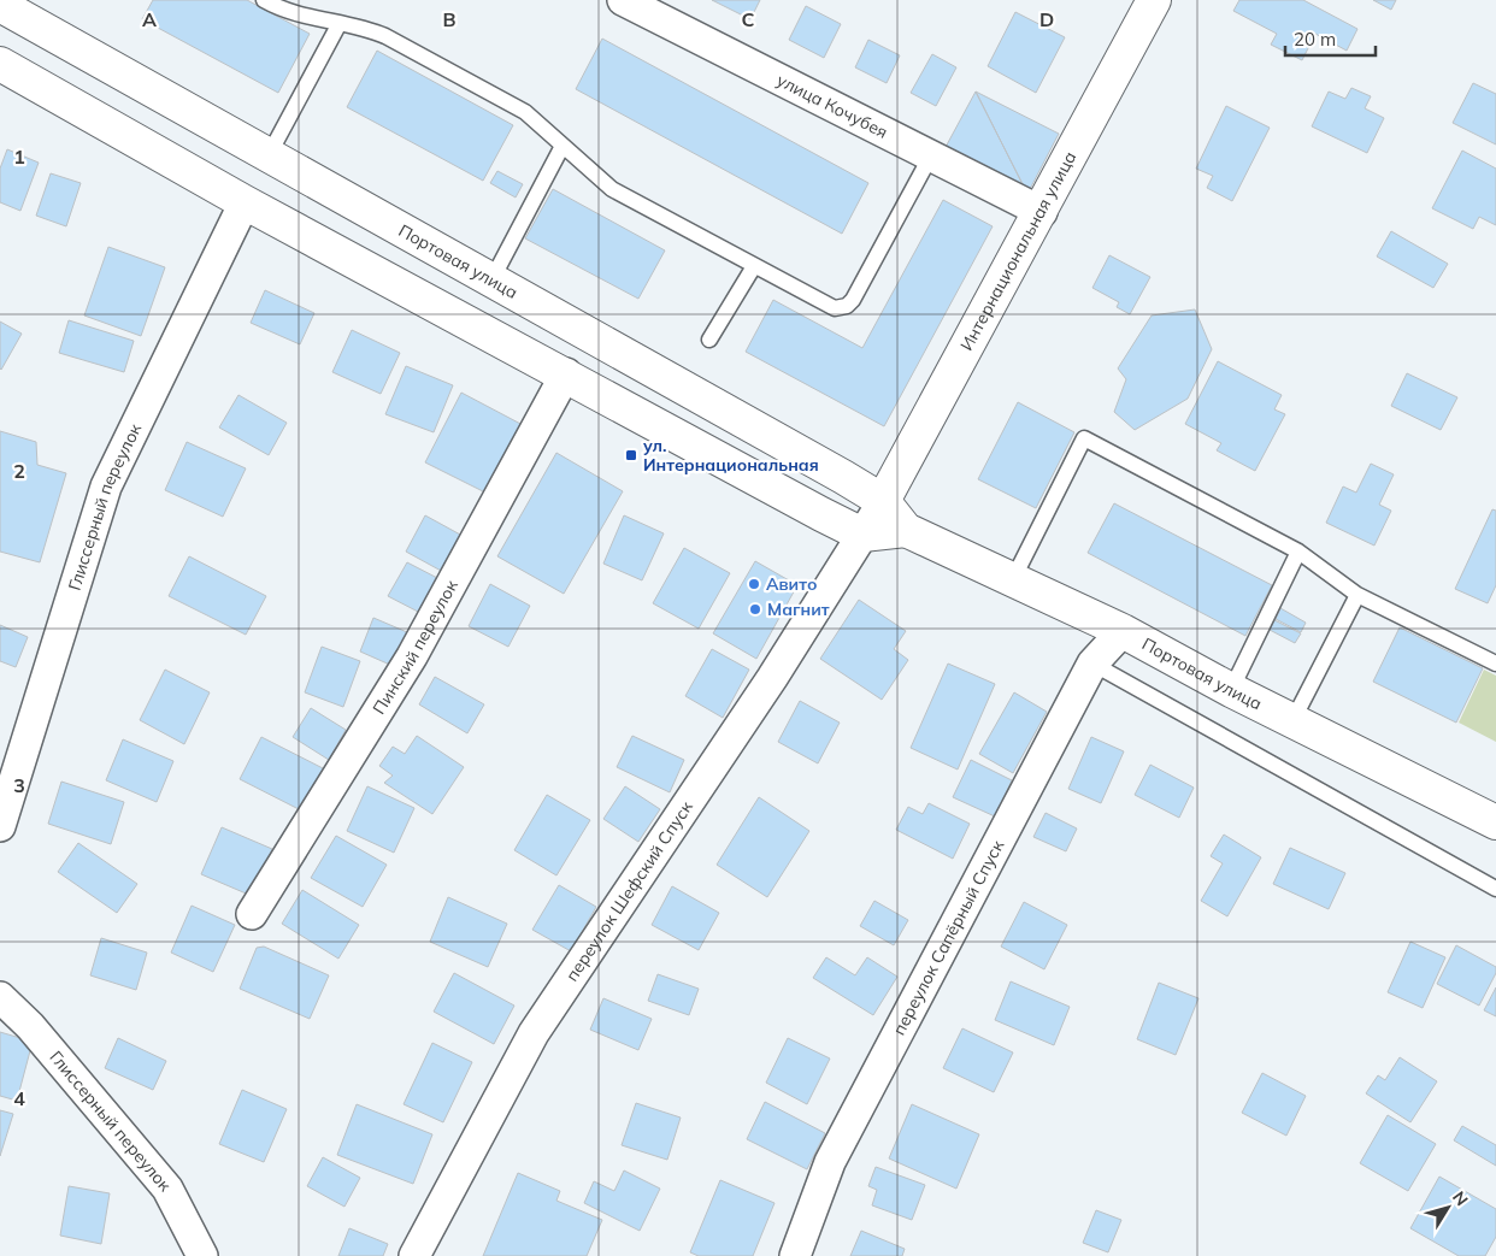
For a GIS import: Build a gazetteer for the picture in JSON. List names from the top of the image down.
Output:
{
  "streets": {
    "main road": ["Интернациональная улица", "Портовая улица"],
    "street": [
      "улица Кочубея",
      "Глиссерный переулок",
      "Пинский переулок",
      "переулок Шефский Спуск",
      "переулок Сапёрный Спуск"
    ]
  },
  "crossings": [
    ["улица Кочубея", "Интернациональная улица"],
    ["Интернациональная улица", "Портовая улица"],
    ["Интернациональная улица", "переулок Шефский Спуск"],
    ["Портовая улица", "переулок Шефский Спуск"],
    ["Портовая улица", "переулок Сапёрный Спуск"]
  ],
  "places": {
    "transit": ["ул. Интернациональная"],
    "other": ["Авито", "Магнит"]
  },
  "scale_bar": "20 m",
  "north": "top right",
  "grid": {
    "columns": [
      "A",
      "B",
      "C",
      "D"
    ],
    "rows": [
      "1",
      "2",
      "3",
      "4"
    ]
  }
}
